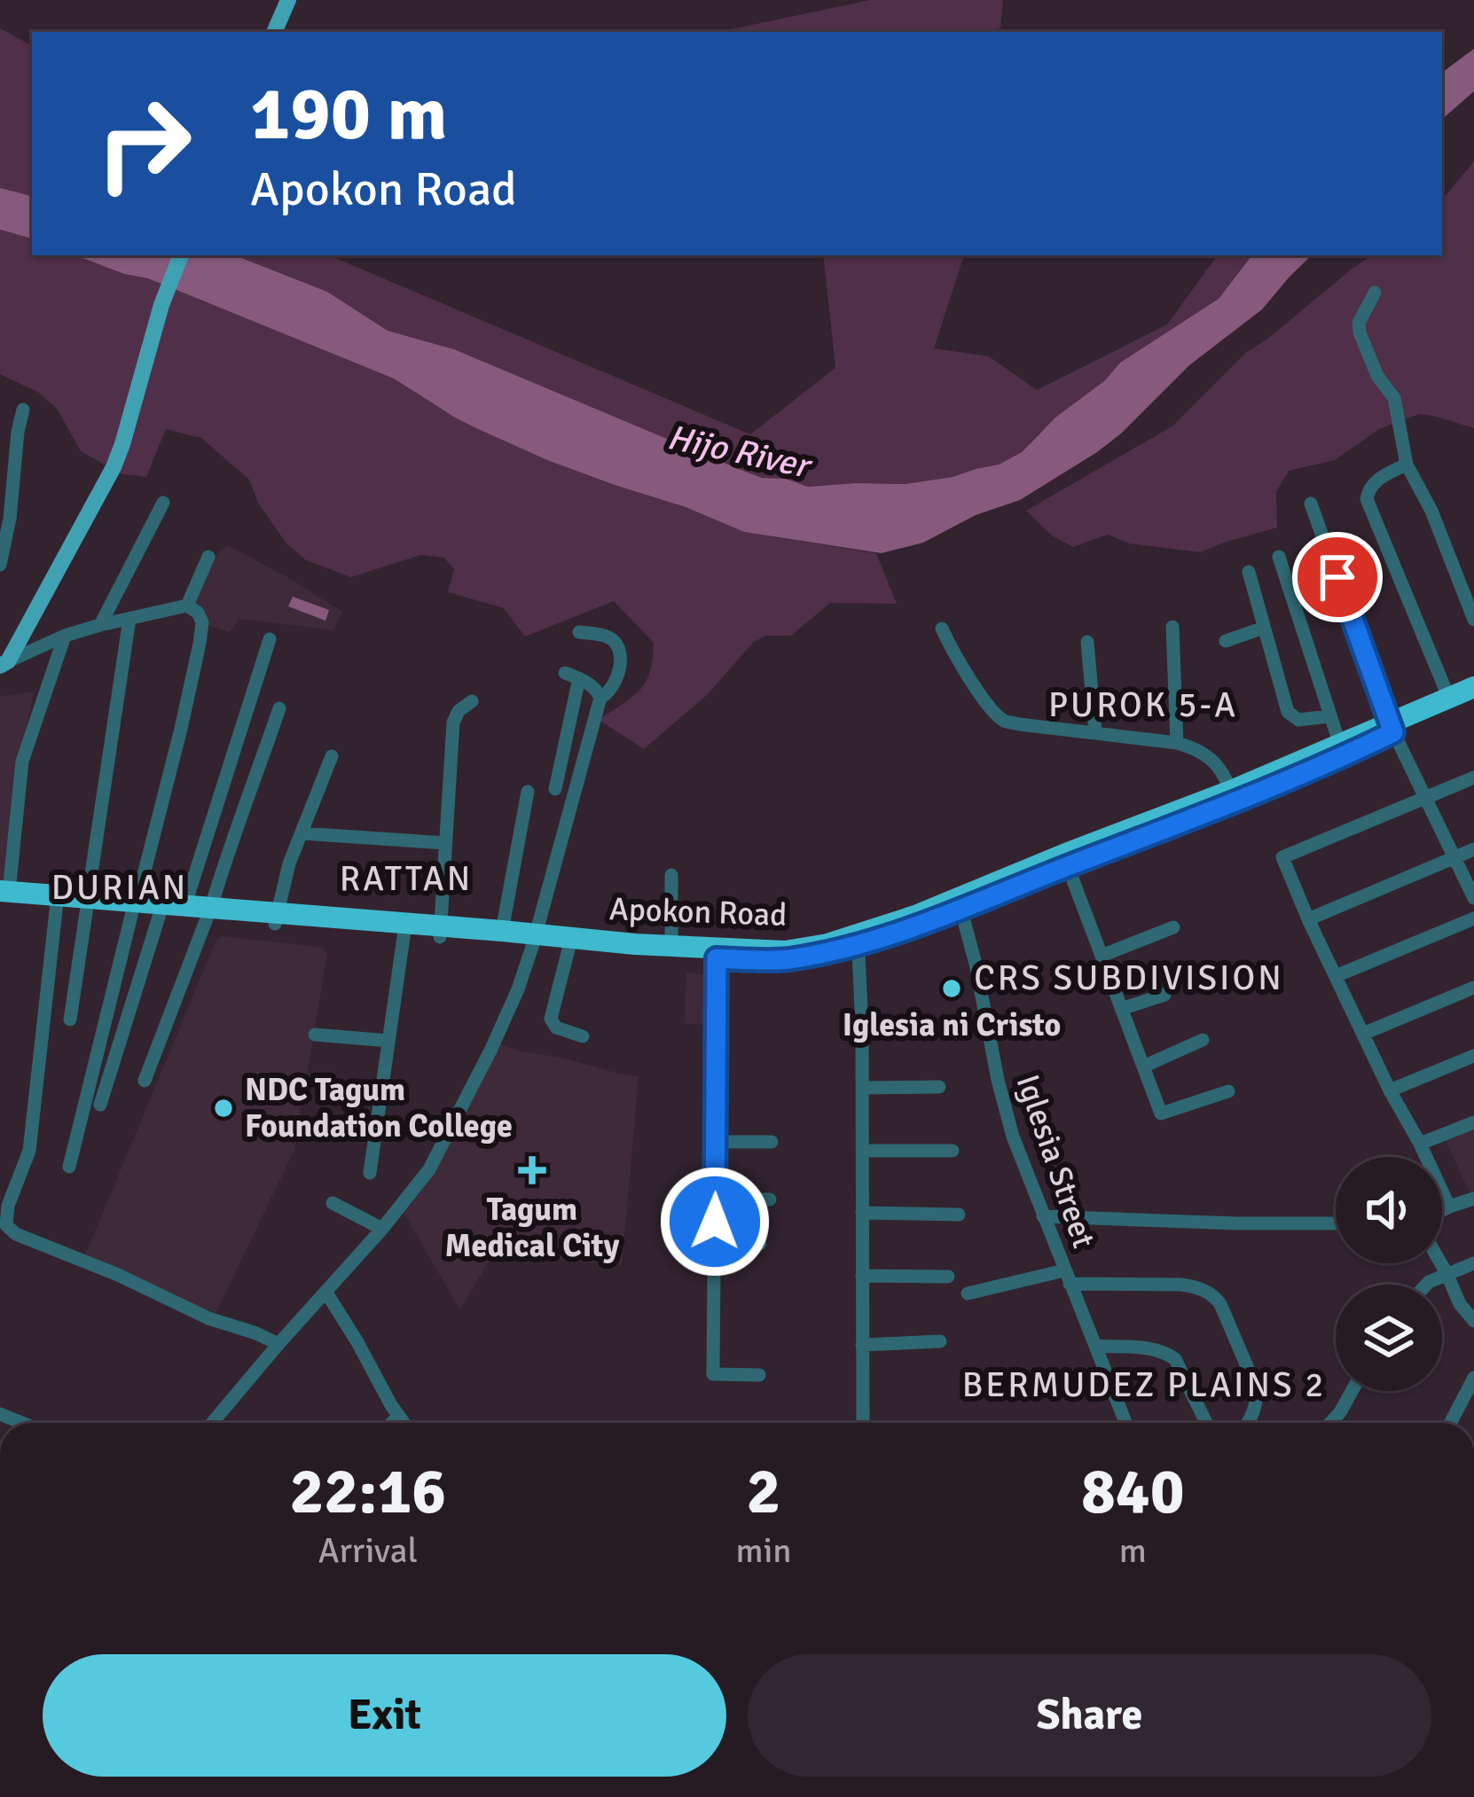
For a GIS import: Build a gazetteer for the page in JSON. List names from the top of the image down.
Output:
{
  "streets": {
    "highway": ["Apokon Road"],
    "street": ["Iglesia Street"]
  },
  "crossings": [
    ["Apokon Road", "Iglesia Street"]
  ],
  "districts": [
    "PUROK 5-A",
    "RATTAN",
    "DURIAN",
    "CRS SUBDIVISION",
    "BERMUDEZ PLAINS 2"
  ],
  "water": ["Hijo River"],
  "places": {
    "other": ["Iglesia ni Cristo", "NDC Tagum Foundation College"],
    "health": ["Tagum Medical City"]
  },
  "page": {
    "turn": ["190 m", "Apokon Road"],
    "eta": [
      "22:16",
      "Arrival",
      "2",
      "min",
      "840",
      "m"
    ],
    "buttons": ["Exit", "Share"]
  }
}
